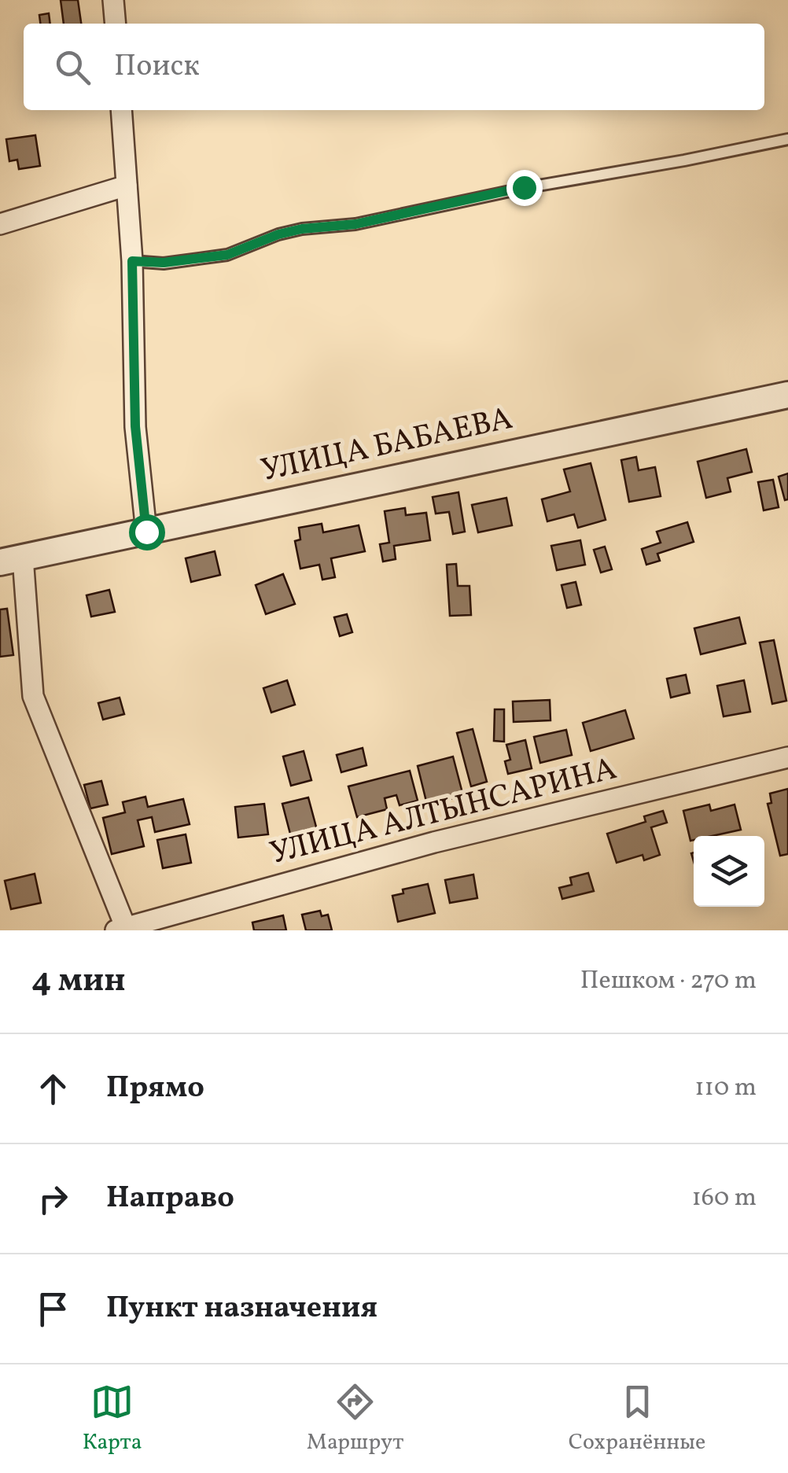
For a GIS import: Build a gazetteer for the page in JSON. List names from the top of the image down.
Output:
{
  "streets": {
    "street": ["УЛИЦА БАБАЕВА", "УЛИЦА АЛТЫНСАРИНА"]
  },
  "page": {
    "search": "Поиск",
    "heading": ["4 мин", "Пешком · 270 m"],
    "list": [
      ["Прямо", "110 m"],
      ["Направо", "160 m"],
      "Пункт назначения"
    ],
    "nav": ["Карта", "Маршрут", "Сохранённые"]
  }
}
